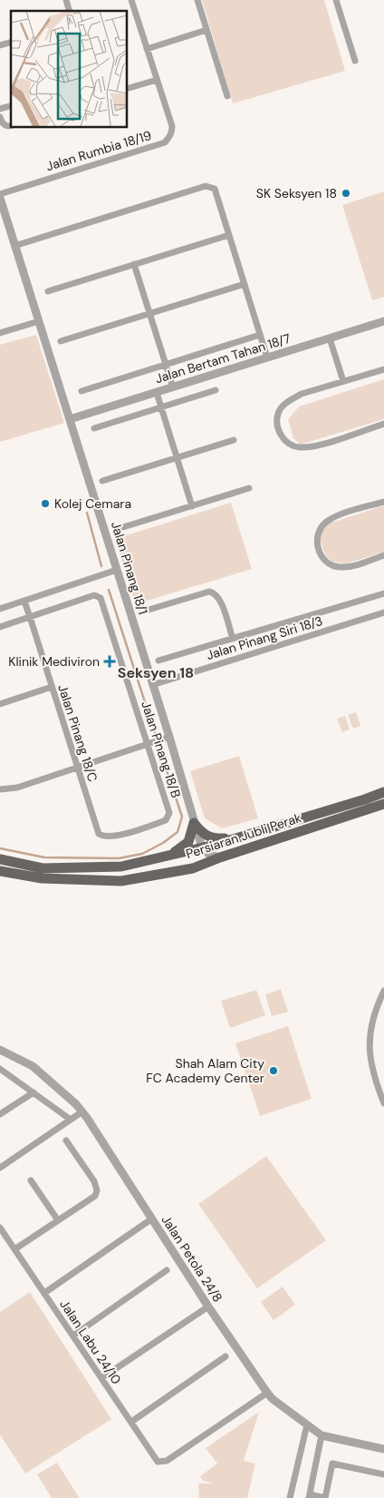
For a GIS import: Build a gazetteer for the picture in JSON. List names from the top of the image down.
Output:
{
  "streets": {
    "main road": ["Persiaran Jubli Perak"],
    "street": [
      "Jalan Rumbia 18/19",
      "Jalan Bertam Tahan 18/7",
      "Jalan Pinang 18/1",
      "Jalan Pinang Siri 18/3",
      "Jalan Pinang 18/C",
      "Jalan Pinang 18/B",
      "Jalan Petola 24/8",
      "Jalan Labu 24/10"
    ]
  },
  "crossings": [
    ["Jalan Bertam Tahan 18/7", "Jalan Pinang 18/1"],
    ["Jalan Pinang 18/1", "Jalan Pinang Siri 18/3"],
    ["Jalan Pinang 18/1", "Persiaran Jubli Perak"],
    ["Jalan Pinang 18/C", "Jalan Pinang 18/B"],
    ["Jalan Petola 24/8", "Jalan Labu 24/10"]
  ],
  "districts": ["Seksyen 18"],
  "places": {
    "other": ["SK Seksyen 18", "Kolej Cemara", "Shah Alam City FC Academy Center"],
    "health": ["Klinik Mediviron"]
  }
}
